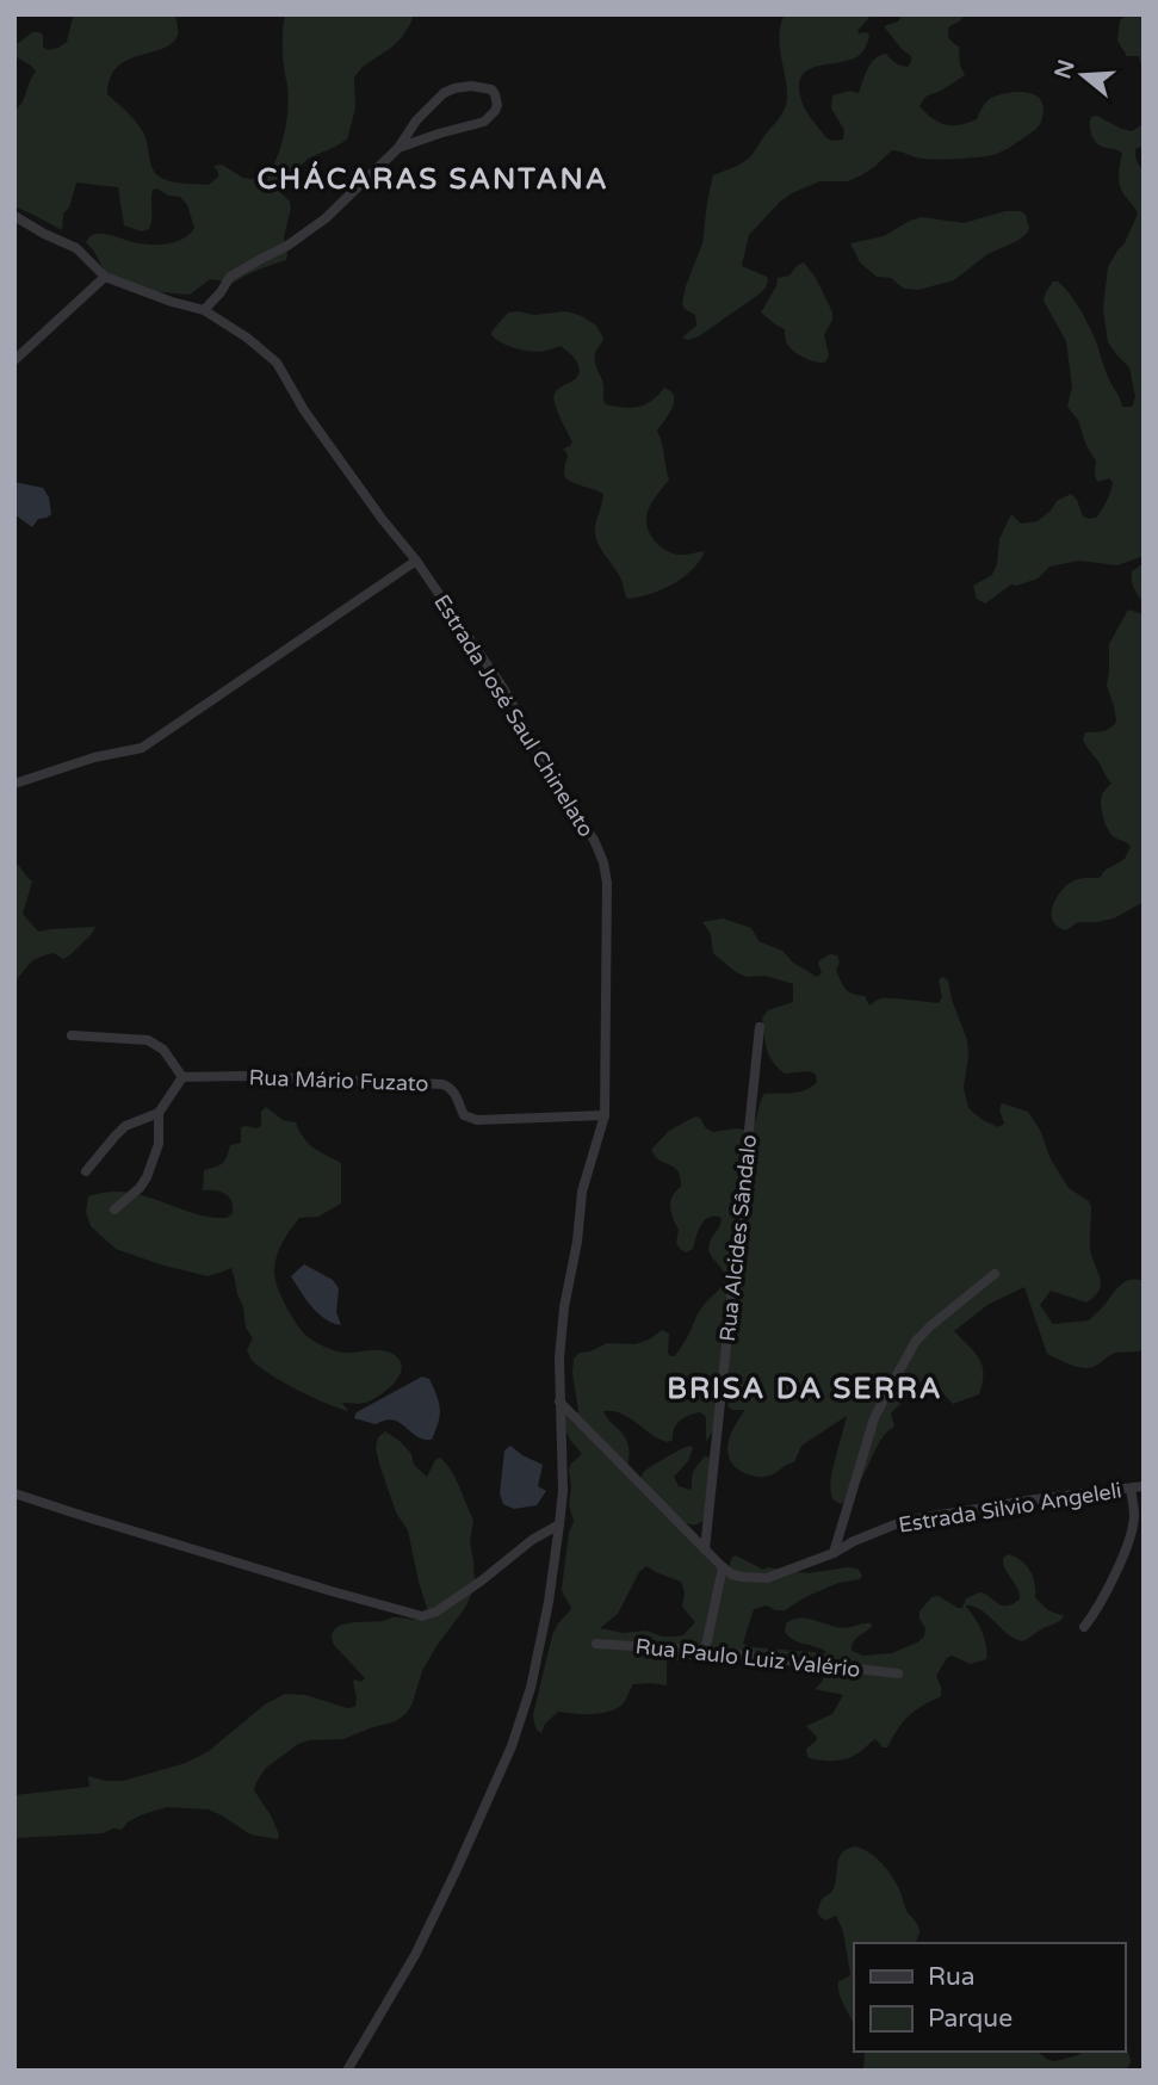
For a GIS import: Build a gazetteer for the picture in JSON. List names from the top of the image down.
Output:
{
  "streets": {
    "street": [
      "Estrada José Saul Chinelato",
      "Rua Mário Fuzato",
      "Rua Alcides Sândalo",
      "Estrada Silvio Angeleli",
      "Rua Paulo Luiz Valério"
    ]
  },
  "crossings": [
    ["Estrada José Saul Chinelato", "Rua Mário Fuzato"],
    ["Estrada José Saul Chinelato", "Estrada Silvio Angeleli"],
    ["Rua Alcides Sândalo", "Estrada Silvio Angeleli"]
  ],
  "districts": ["CHÁCARAS SANTANA", "BRISA DA SERRA"],
  "legend": ["Rua", "Parque"],
  "north": "left"
}
